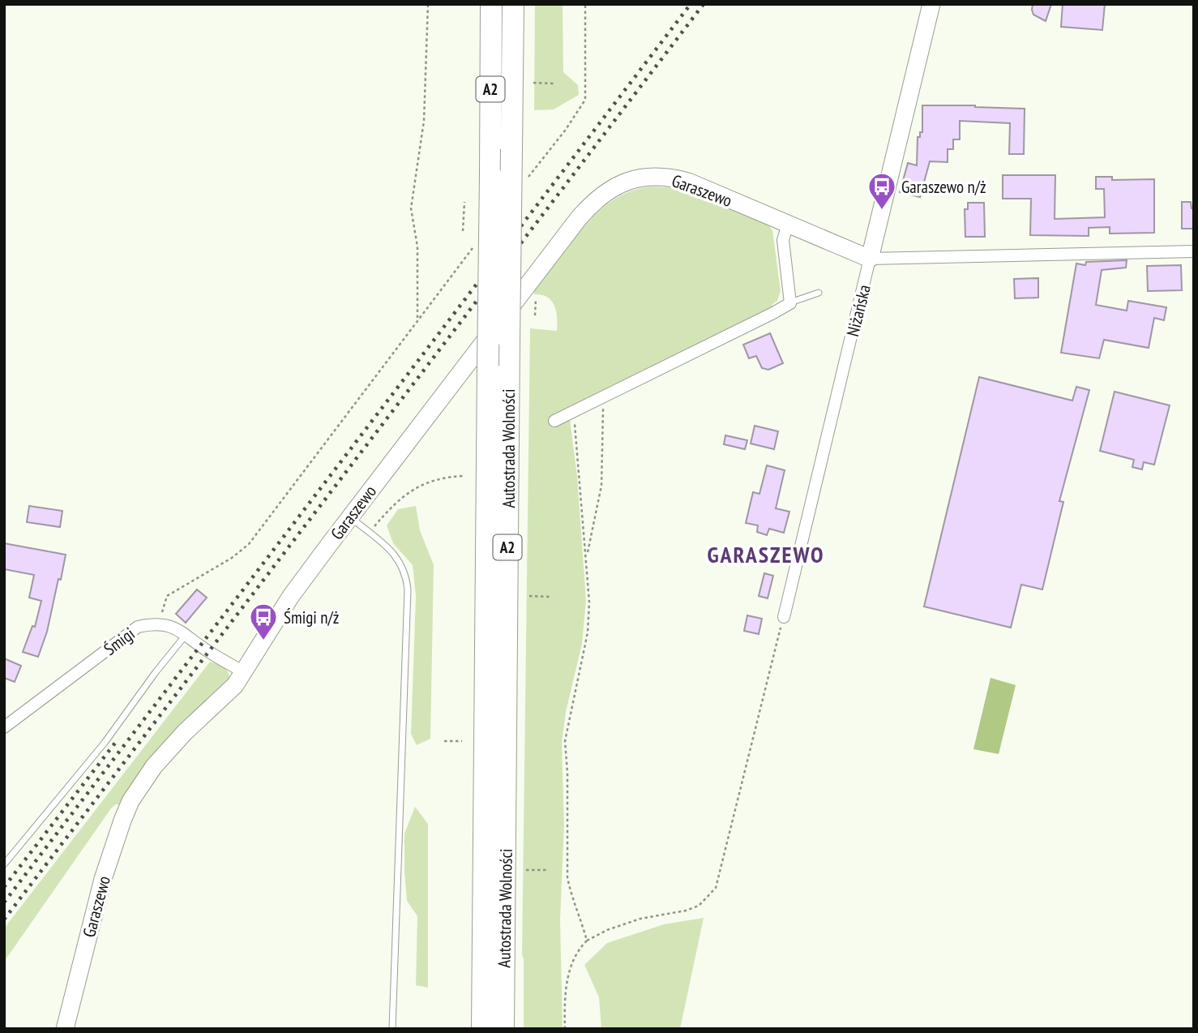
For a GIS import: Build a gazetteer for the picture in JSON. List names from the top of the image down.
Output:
{
  "streets": {
    "highway": ["A2", "Autostrada Wolności"],
    "street": ["Garaszewo", "Niżańska", "Śmigi"]
  },
  "crossings": [
    ["Garaszewo", "Niżańska"]
  ],
  "districts": ["GARASZEWO"],
  "places": {
    "bus stop": ["Garaszewo n/ż", "Śmigi n/ż"]
  }
}
